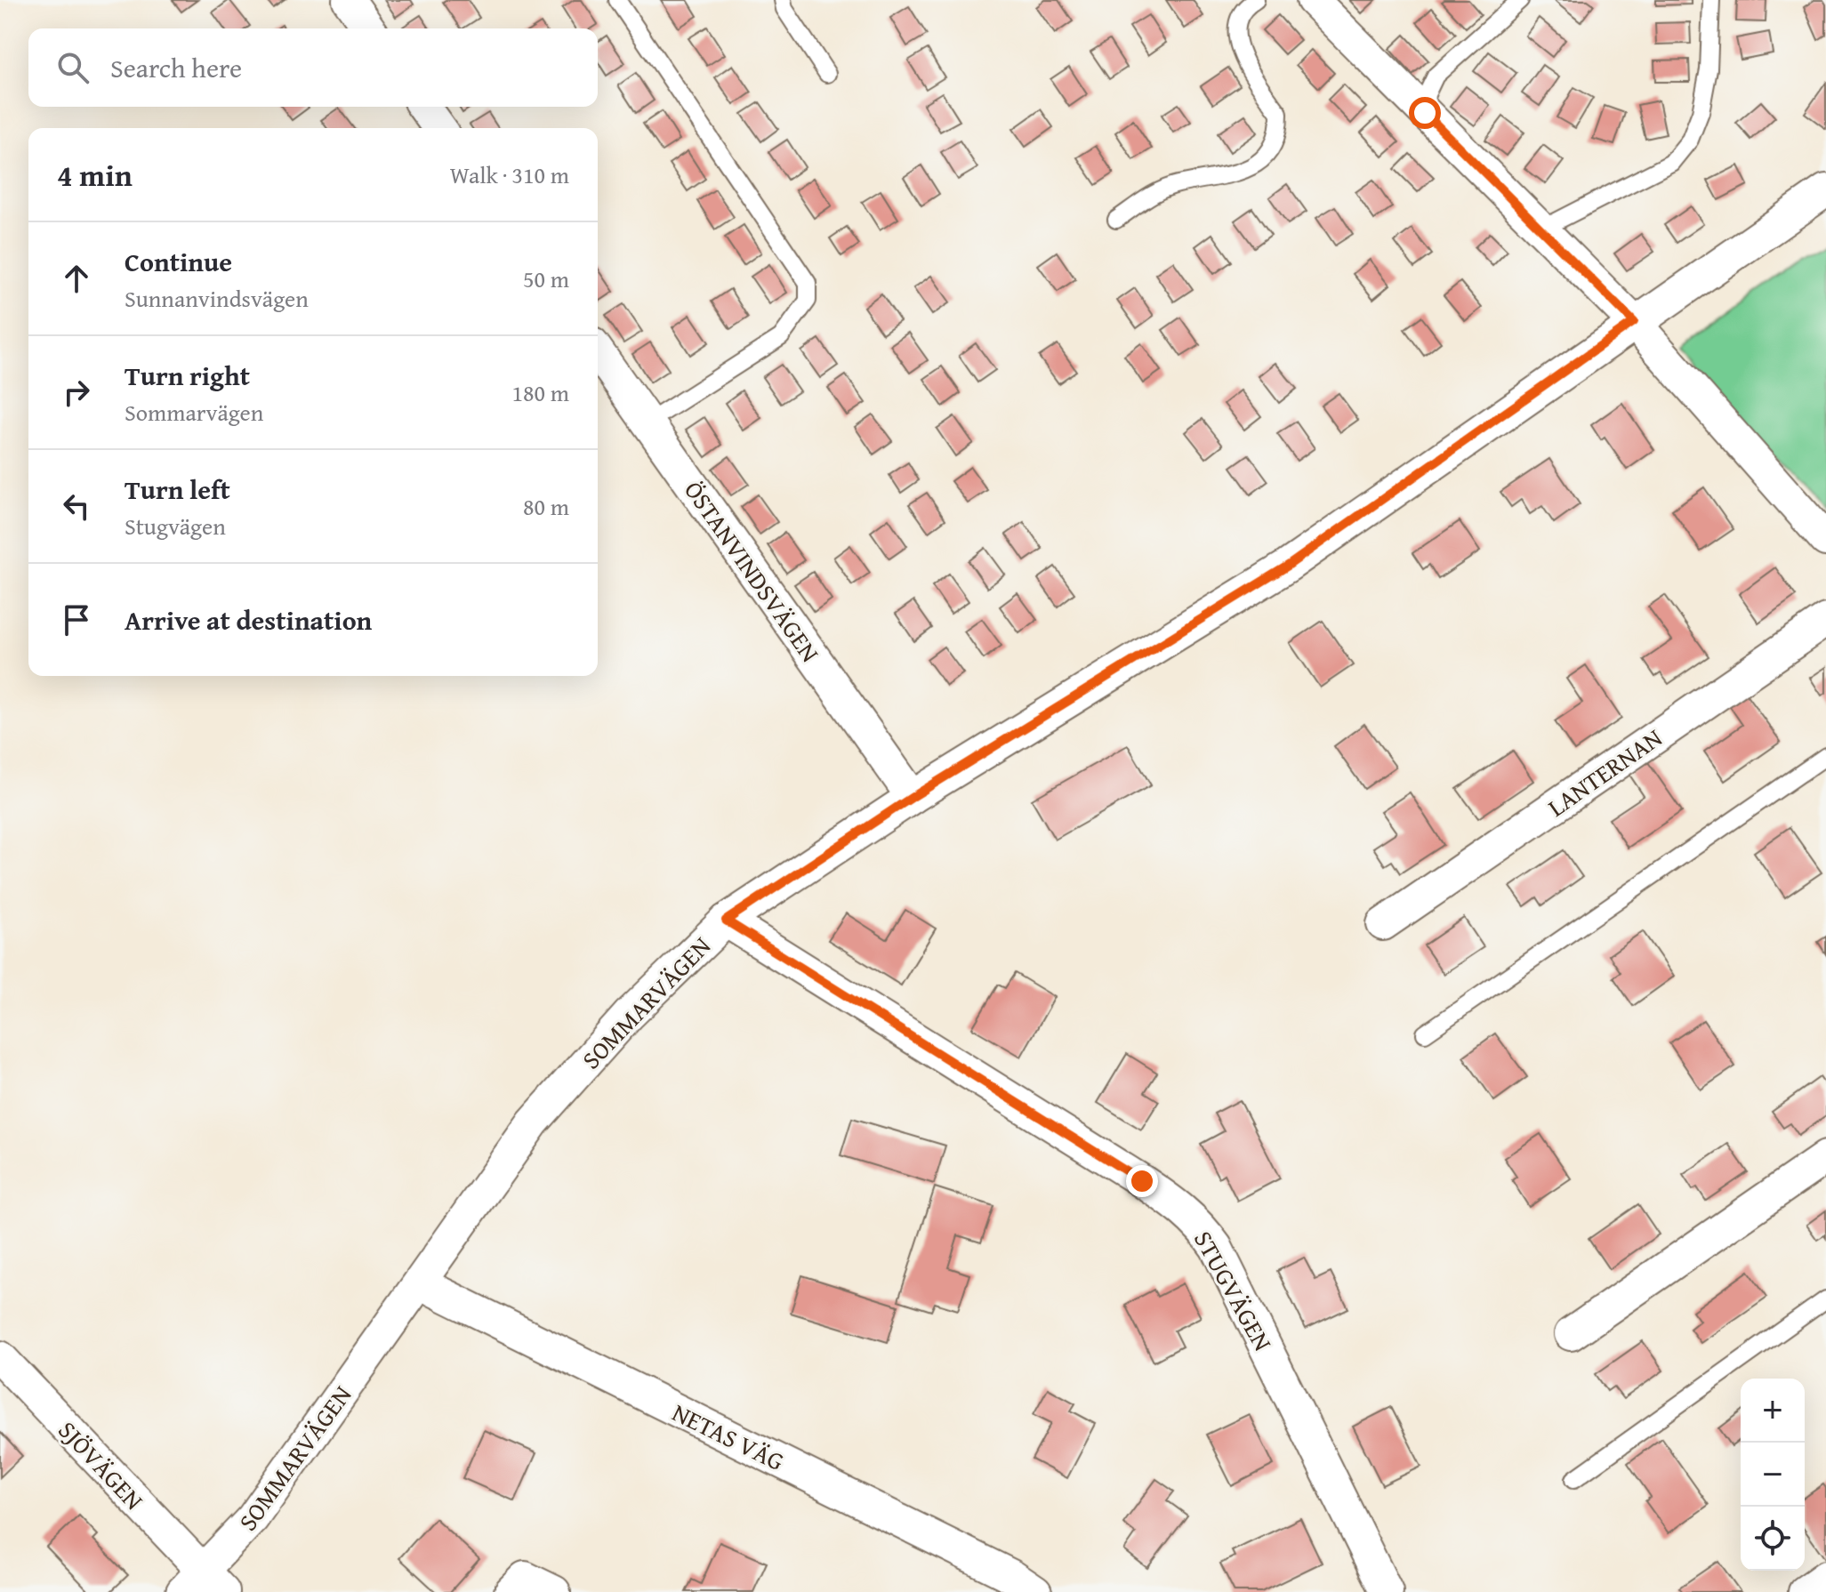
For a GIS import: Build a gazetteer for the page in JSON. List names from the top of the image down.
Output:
{
  "streets": {
    "street": [
      "ÖSTANVINDSVÄGEN",
      "LANTERNAN",
      "SOMMARVÄGEN",
      "STUGVÄGEN",
      "NETAS VÄG",
      "SJÖVÄGEN"
    ]
  },
  "crossings": [
    ["ÖSTANVINDSVÄGEN", "SOMMARVÄGEN"],
    ["SOMMARVÄGEN", "STUGVÄGEN"],
    ["SOMMARVÄGEN", "NETAS VÄG"],
    ["SOMMARVÄGEN", "SJÖVÄGEN"]
  ],
  "page": {
    "search": "Search here",
    "heading": ["4 min", "Walk · 310 m"],
    "list": [
      ["Continue", "Sunnanvindsvägen", "50 m"],
      ["Turn right", "Sommarvägen", "180 m"],
      ["Turn left", "Stugvägen", "80 m"],
      "Arrive at destination"
    ],
    "map_buttons": ["+", "−"]
  }
}
